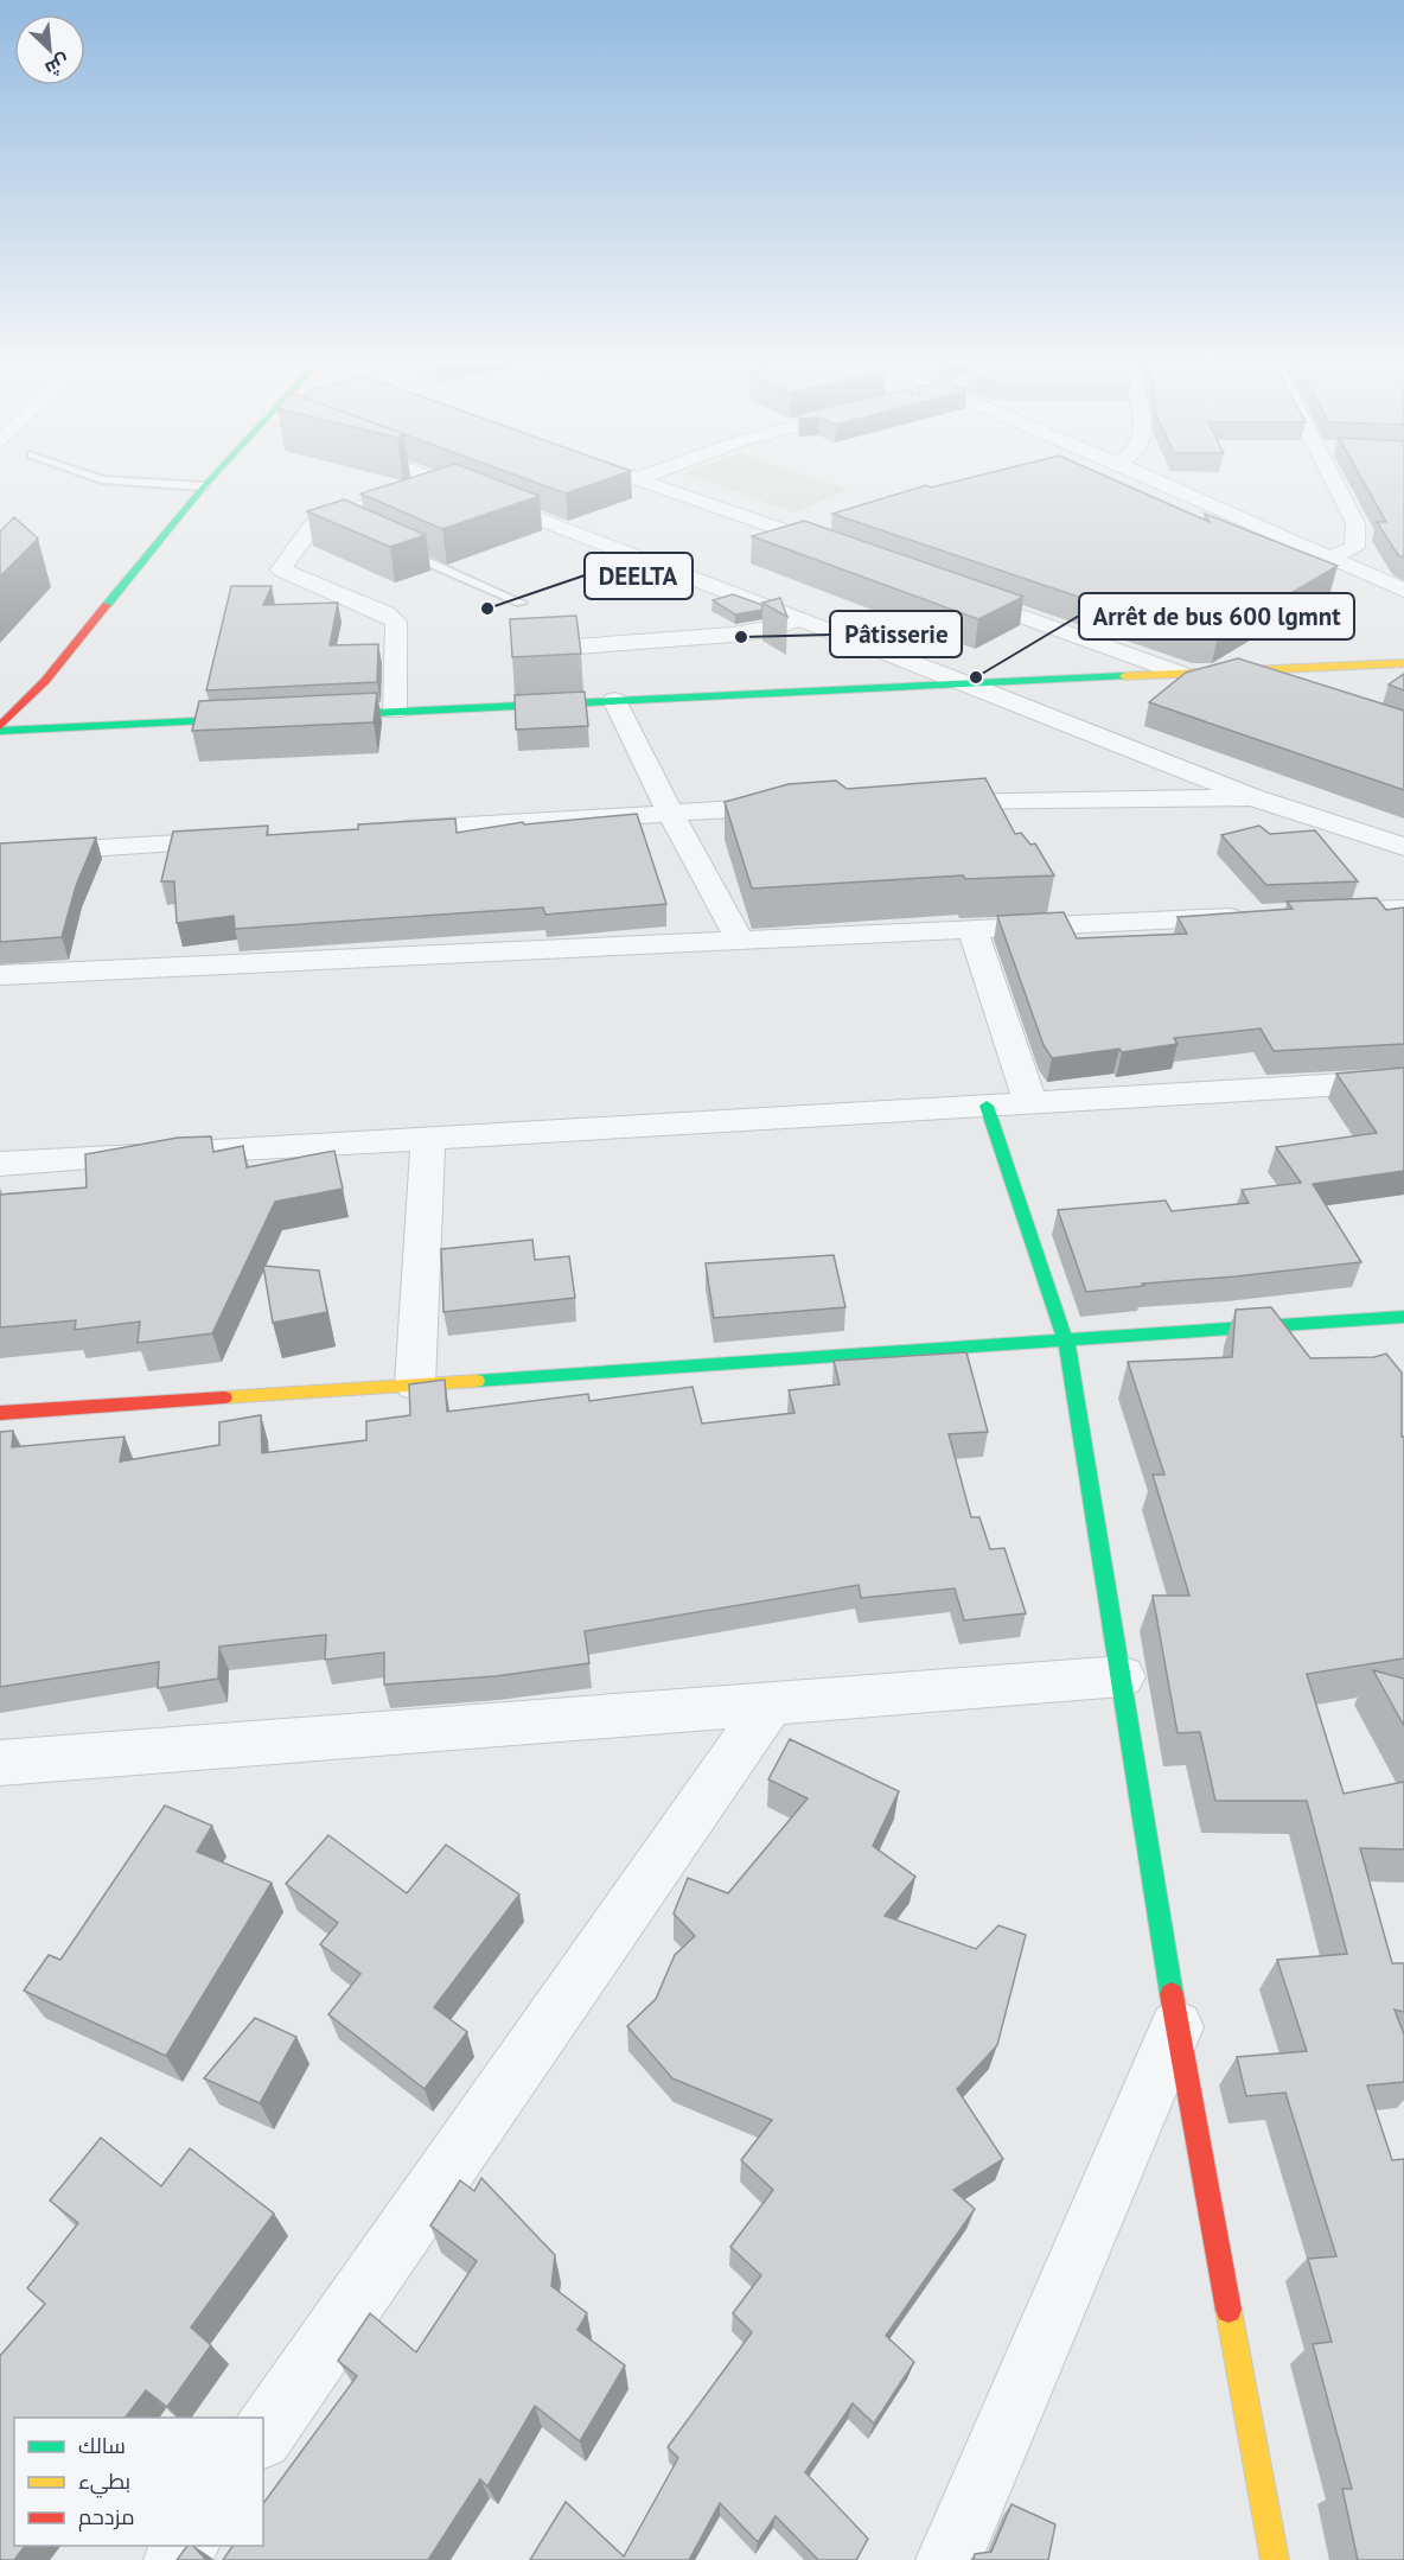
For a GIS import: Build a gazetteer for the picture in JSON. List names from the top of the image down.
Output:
{
  "places": ["DEELTA", "Pâtisserie", "Arrêt de bus 600 lgmnt"],
  "legend": ["سالك", "بطيء", "مزدحم"],
  "north": "bottom right"
}
